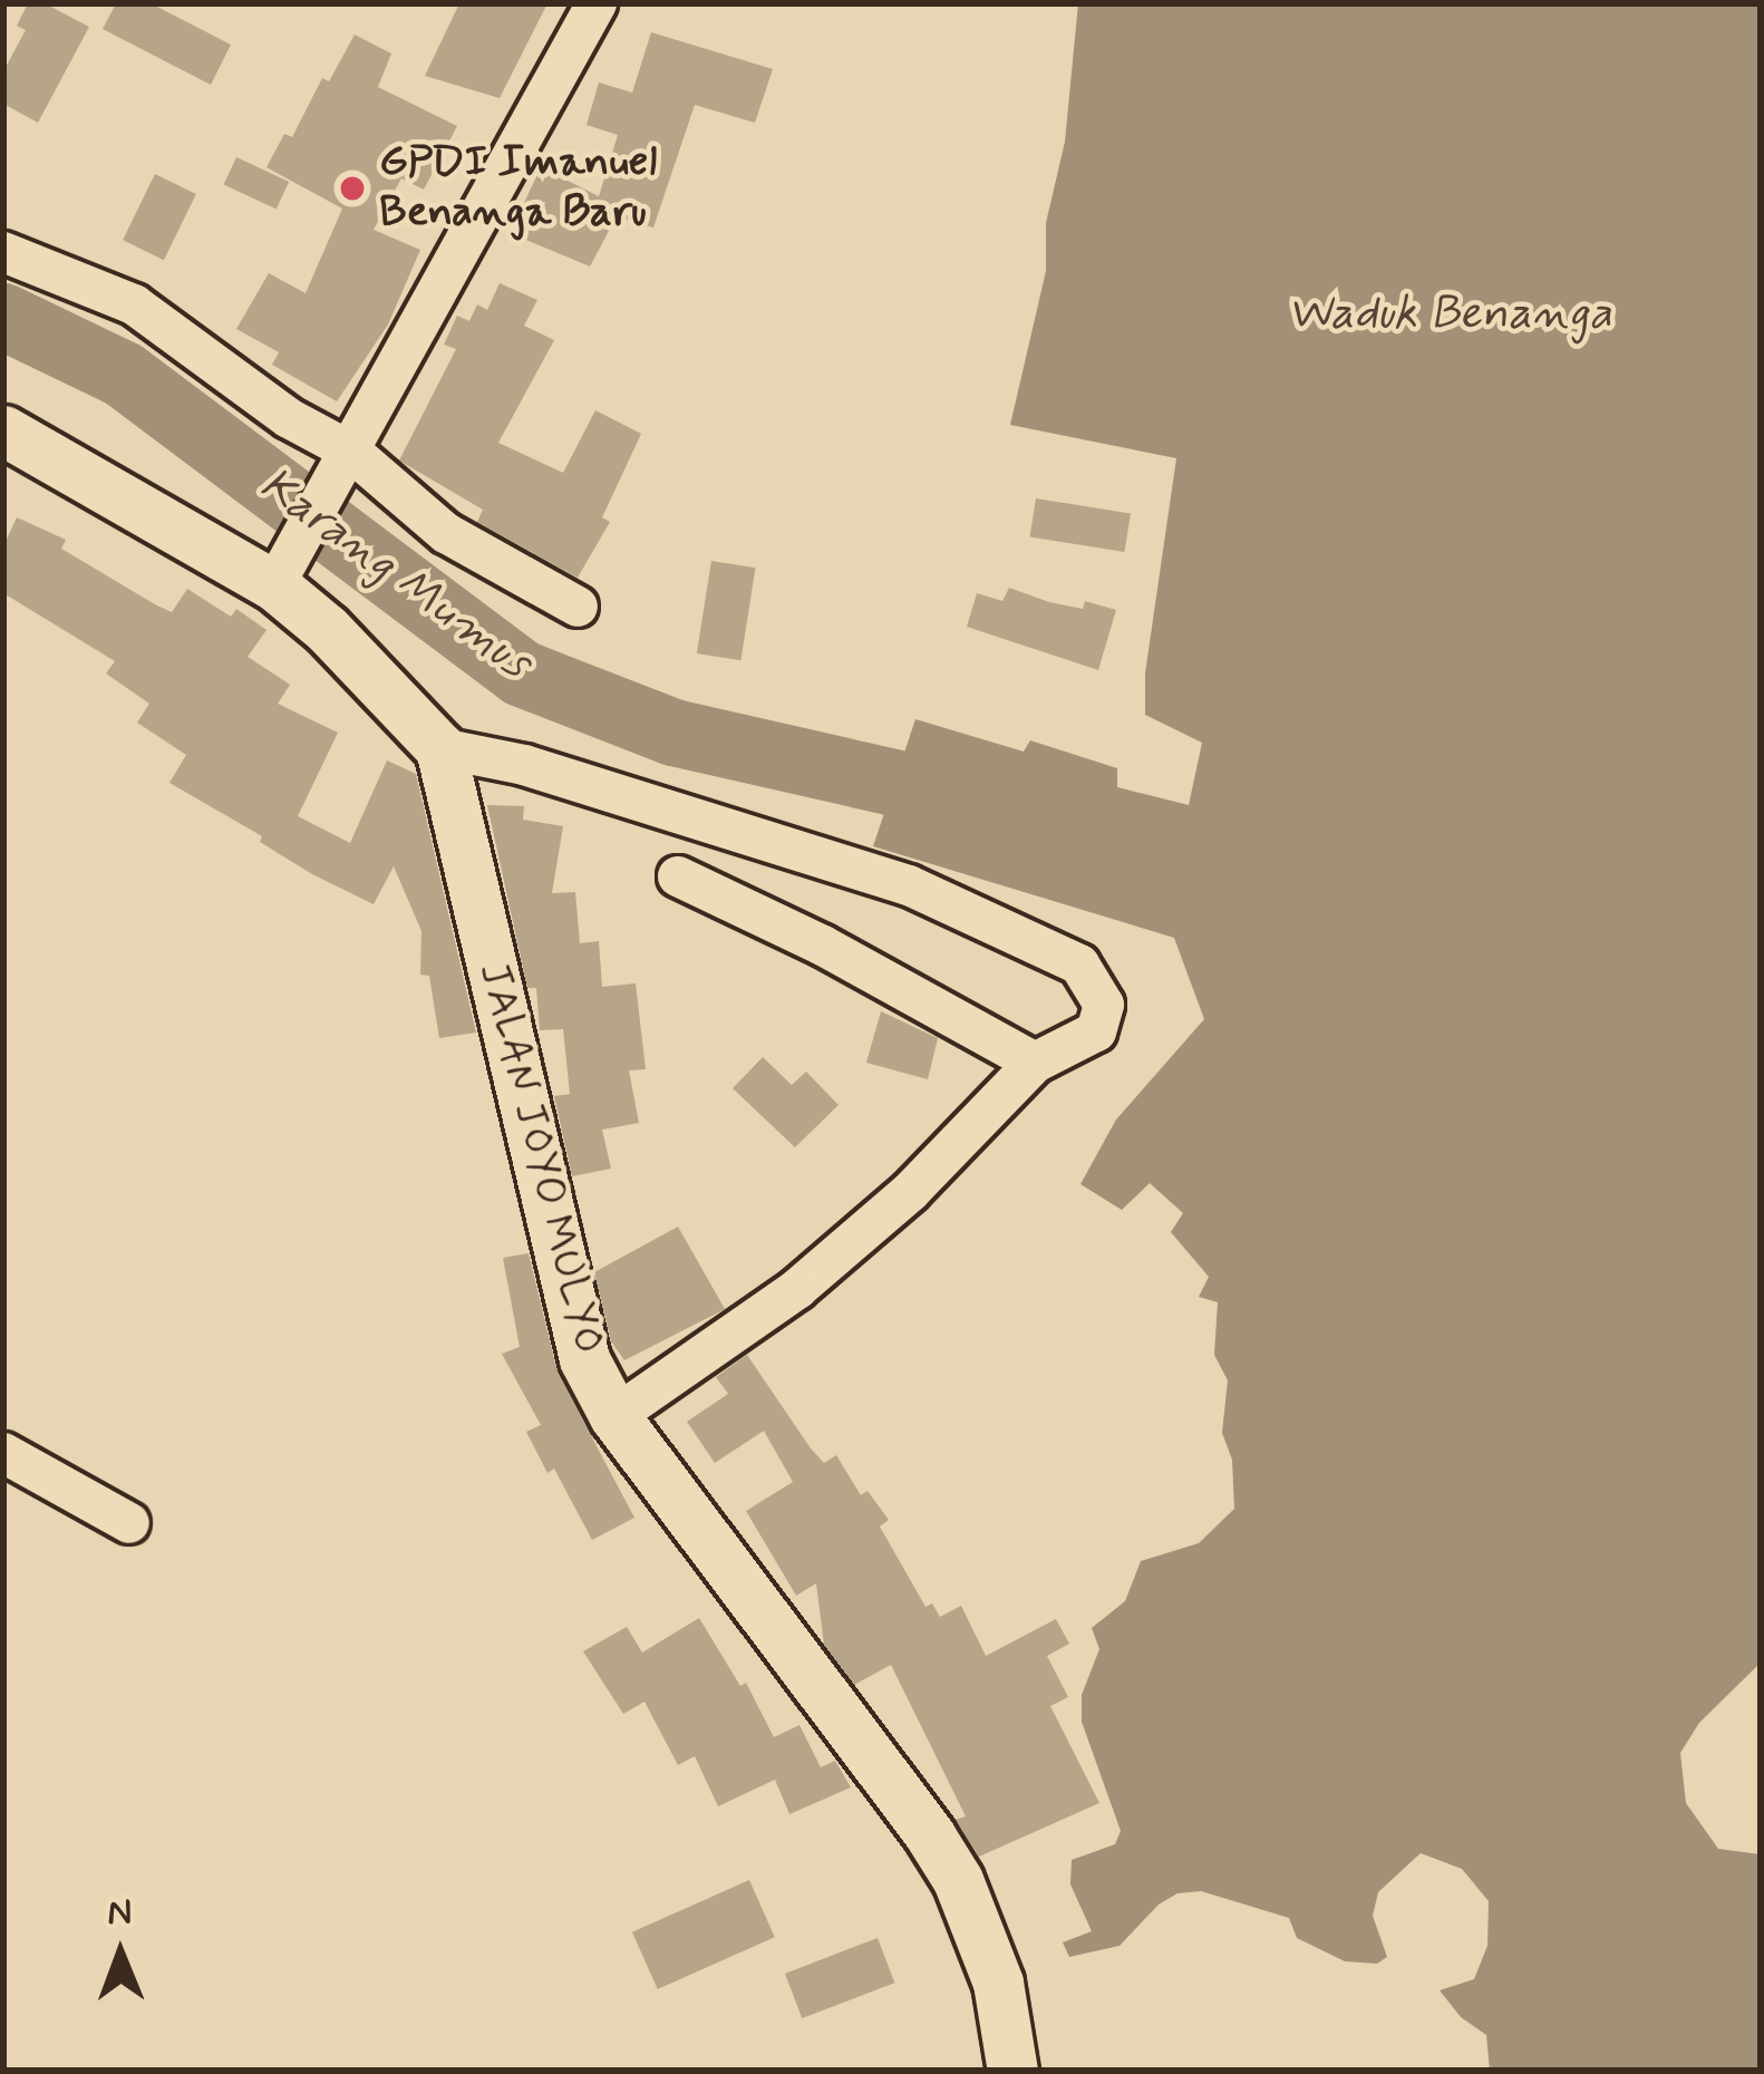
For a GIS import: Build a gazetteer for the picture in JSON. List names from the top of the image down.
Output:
{
  "streets": {
    "main road": ["JALAN JOYO MULYO"]
  },
  "water": ["Waduk Benanga", "Karang Mumus"],
  "places": ["GPDI Imanuel Benanga Baru"],
  "north": "top"
}
